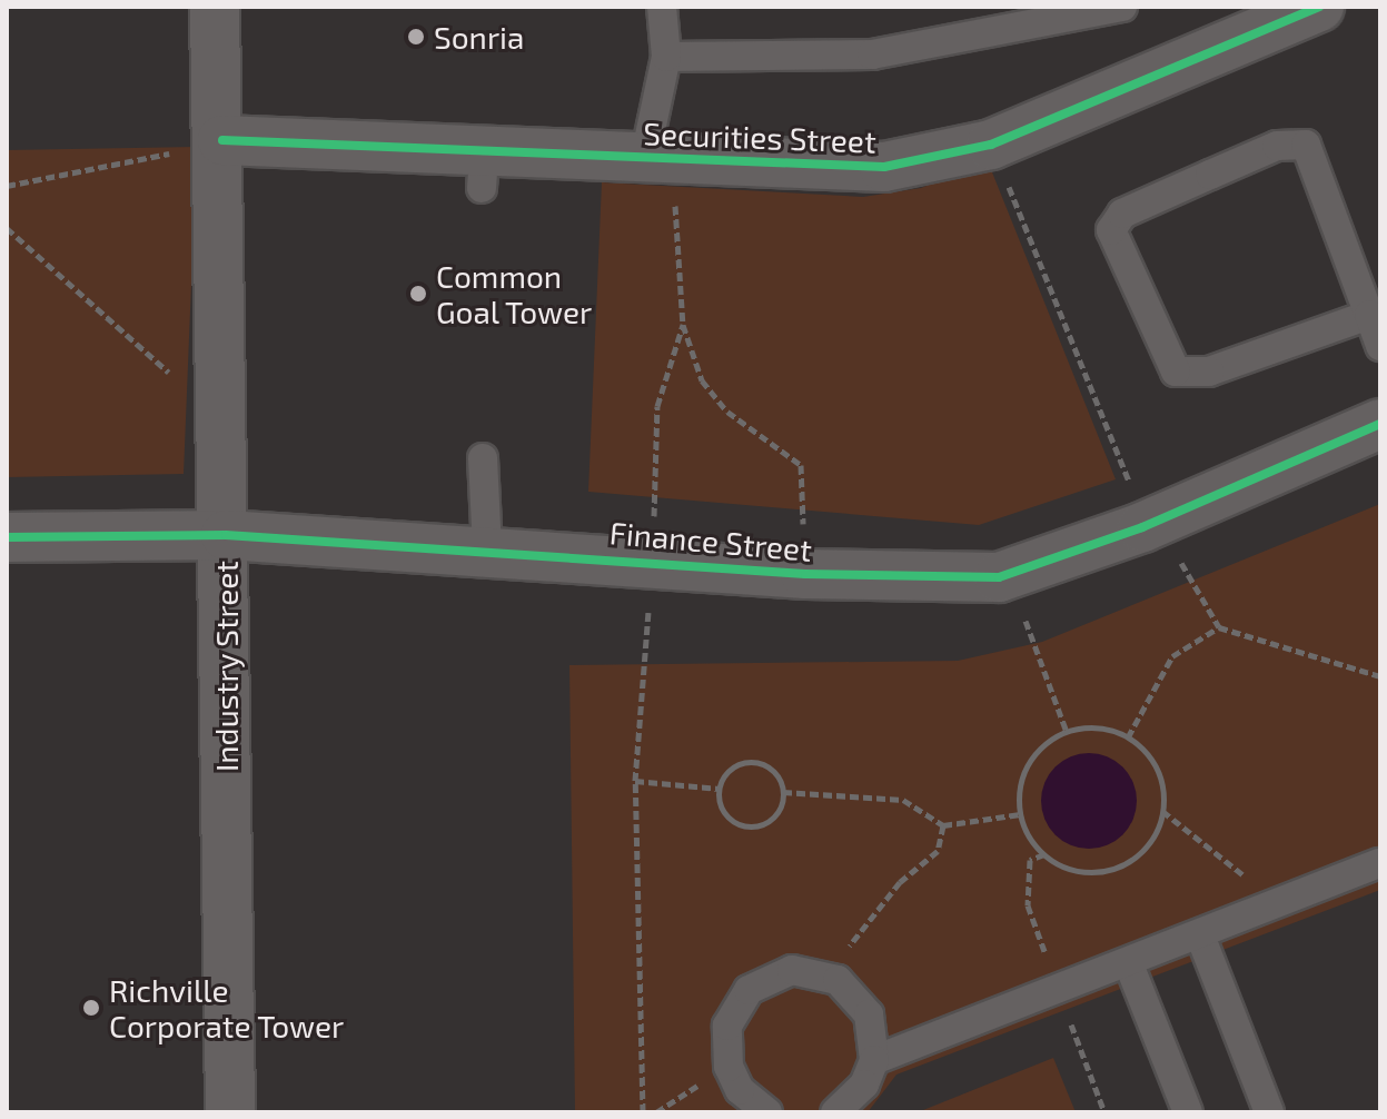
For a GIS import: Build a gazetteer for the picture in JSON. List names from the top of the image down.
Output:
{
  "streets": {
    "street": ["Securities Street", "Finance Street", "Industry Street"]
  },
  "crossings": [
    ["Securities Street", "Industry Street"],
    ["Finance Street", "Industry Street"]
  ],
  "places": ["Sonria", "Common Goal Tower", "Richville Corporate Tower"]
}
